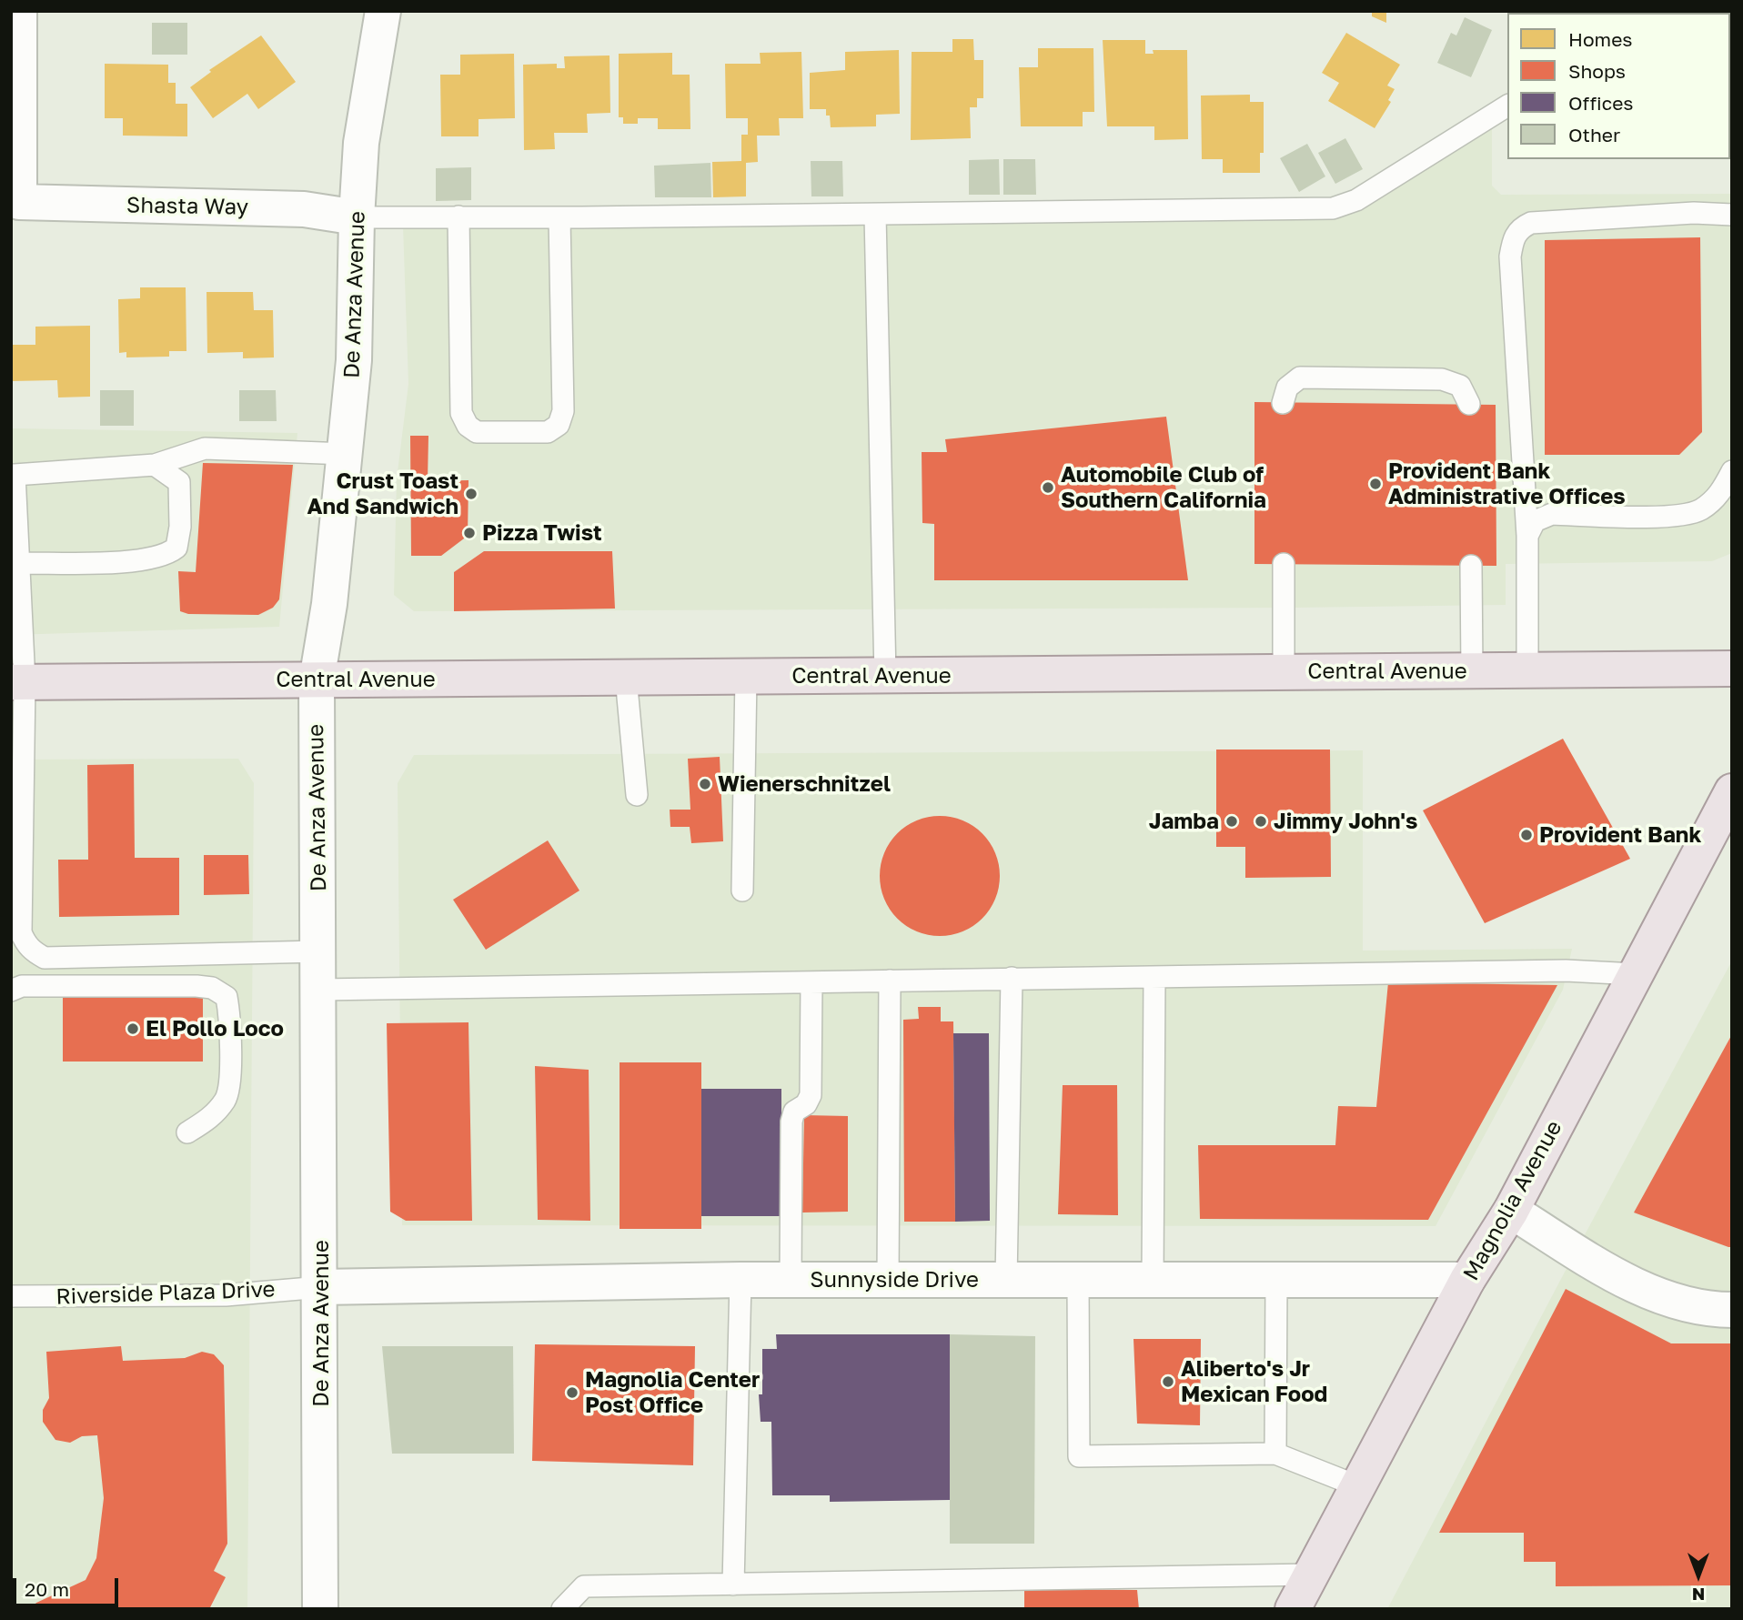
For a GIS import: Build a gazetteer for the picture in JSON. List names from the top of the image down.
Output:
{
  "streets": {
    "main road": ["Central Avenue", "Magnolia Avenue"],
    "street": ["Shasta Way", "De Anza Avenue", "Sunnyside Drive"],
    "lane": ["Riverside Plaza Drive"]
  },
  "crossings": [
    ["Shasta Way", "De Anza Avenue"],
    ["De Anza Avenue", "Central Avenue"],
    ["De Anza Avenue", "Sunnyside Drive"],
    ["De Anza Avenue", "Riverside Plaza Drive"],
    ["Magnolia Avenue", "Sunnyside Drive"],
    ["Sunnyside Drive", "Riverside Plaza Drive"]
  ],
  "places": [
    "Provident Bank Administrative Offices",
    "Automobile Club of Southern California",
    "Crust Toast And Sandwich",
    "Pizza Twist",
    "Wienerschnitzel",
    "Jamba",
    "Jimmy John's",
    "Provident Bank",
    "El Pollo Loco",
    "Aliberto's Jr Mexican Food",
    "Magnolia Center Post Office"
  ],
  "legend": [
    "Homes",
    "Shops",
    "Offices",
    "Other"
  ],
  "scale_bar": "20 m",
  "north": "bottom"
}
